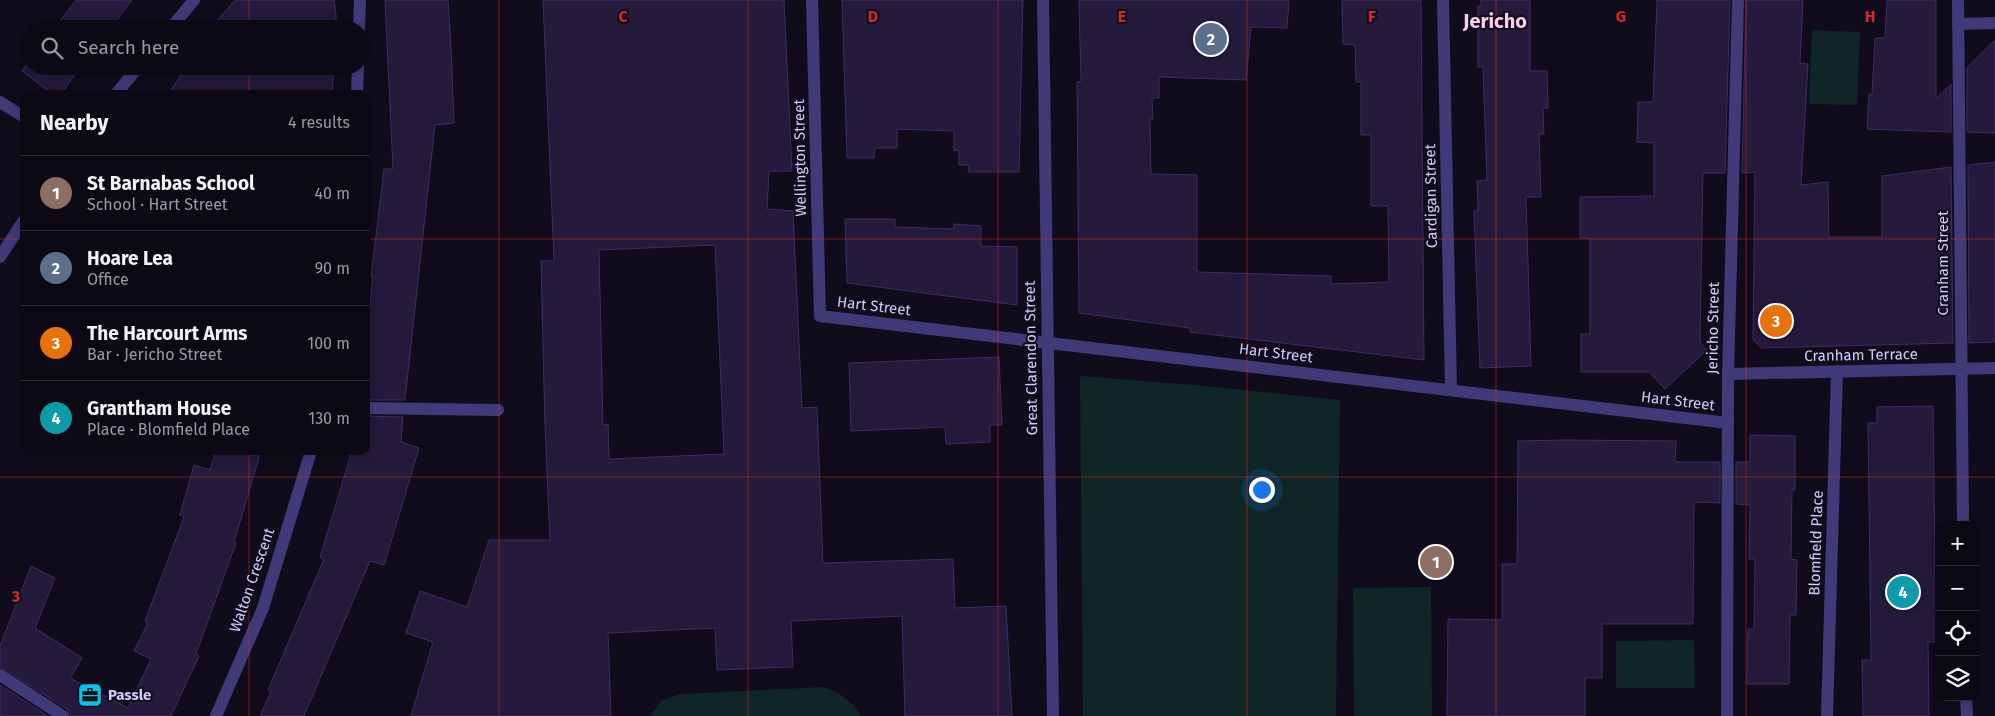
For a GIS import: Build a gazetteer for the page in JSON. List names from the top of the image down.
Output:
{
  "streets": {
    "street": [
      "Wellington Street",
      "Cardigan Street",
      "Cranham Street",
      "Hart Street",
      "Jericho Street",
      "Cranham Terrace",
      "Great Clarendon Street",
      "Blomfield Place",
      "Walton Crescent"
    ]
  },
  "crossings": [
    ["Wellington Street", "Hart Street"],
    ["Cardigan Street", "Hart Street"],
    ["Cranham Street", "Cranham Terrace"],
    ["Hart Street", "Jericho Street"],
    ["Hart Street", "Great Clarendon Street"],
    ["Jericho Street", "Cranham Terrace"],
    ["Cranham Terrace", "Blomfield Place"]
  ],
  "districts": ["Jericho"],
  "places": {
    "office": ["Passle"]
  },
  "page": {
    "search": "Search here",
    "pins": [
      "2",
      "3",
      "1",
      "4"
    ],
    "heading": ["Nearby", "4 results"],
    "list": [
      {
        "mark": "1",
        "name": "St Barnabas School",
        "note": "School · Hart Street",
        "value": "40 m"
      },
      {
        "mark": "2",
        "name": "Hoare Lea",
        "note": "Office",
        "value": "90 m"
      },
      {
        "mark": "3",
        "name": "The Harcourt Arms",
        "note": "Bar · Jericho Street",
        "value": "100 m"
      },
      {
        "mark": "4",
        "name": "Grantham House",
        "note": "Place · Blomfield Place",
        "value": "130 m"
      }
    ],
    "map_buttons": ["+", "−"]
  },
  "grid": {
    "columns": [
      "C",
      "D",
      "E",
      "F",
      "G",
      "H"
    ],
    "rows": ["3"]
  }
}
